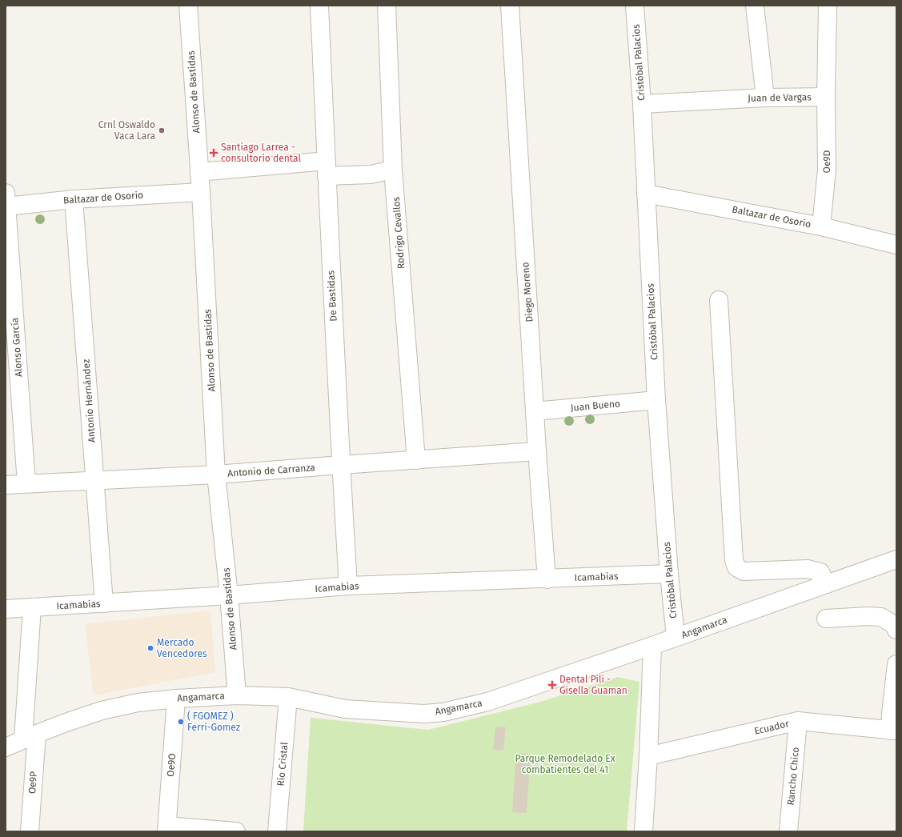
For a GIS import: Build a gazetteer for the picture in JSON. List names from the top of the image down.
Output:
{
  "streets": {
    "street": [
      "Cristóbal Palacios",
      "Alonso de Bastidas",
      "Juan de Vargas",
      "Oe9D",
      "Baltazar de Osorio",
      "Rodrigo Cevallos",
      "Diego Moreno",
      "De Bastidas",
      "Alonso García",
      "Antonio Hernández",
      "Juan Bueno",
      "Antonio de Carranza",
      "Icamabias",
      "Angamarca",
      "Ecuador",
      "Río Cristal",
      "Oe9O",
      "Rancho Chico",
      "Oe9P"
    ]
  },
  "crossings": [
    ["Cristóbal Palacios", "Juan de Vargas"],
    ["Cristóbal Palacios", "Baltazar de Osorio"],
    ["Cristóbal Palacios", "Juan Bueno"],
    ["Cristóbal Palacios", "Icamabias"],
    ["Cristóbal Palacios", "Angamarca"],
    ["Alonso de Bastidas", "Baltazar de Osorio"],
    ["Alonso de Bastidas", "Antonio de Carranza"],
    ["Alonso de Bastidas", "Icamabias"],
    ["Alonso de Bastidas", "Angamarca"],
    ["Juan de Vargas", "Oe9D"],
    ["Oe9D", "Baltazar de Osorio"],
    ["Baltazar de Osorio", "Alonso García"],
    ["Baltazar de Osorio", "Antonio Hernández"],
    ["Rodrigo Cevallos", "Antonio de Carranza"],
    ["Diego Moreno", "Juan Bueno"],
    ["Diego Moreno", "Antonio de Carranza"],
    ["Diego Moreno", "Icamabias"],
    ["De Bastidas", "Antonio de Carranza"],
    ["De Bastidas", "Icamabias"],
    ["Alonso García", "Antonio de Carranza"],
    ["Antonio Hernández", "Antonio de Carranza"],
    ["Antonio Hernández", "Icamabias"],
    ["Icamabias", "Oe9P"],
    ["Angamarca", "Río Cristal"],
    ["Angamarca", "Oe9O"],
    ["Angamarca", "Oe9P"],
    ["Ecuador", "Rancho Chico"]
  ],
  "parks": ["Parque Remodelado Ex combatientes del 41"],
  "places": {
    "other": ["Crnl Oswaldo Vaca Lara", "Mercado Vencedores", "( FGOMEZ ) Ferri-Gomez"],
    "health": ["Santiago Larrea - consultorio dental", "Dental Pili - Gisella Guaman"]
  }
}
